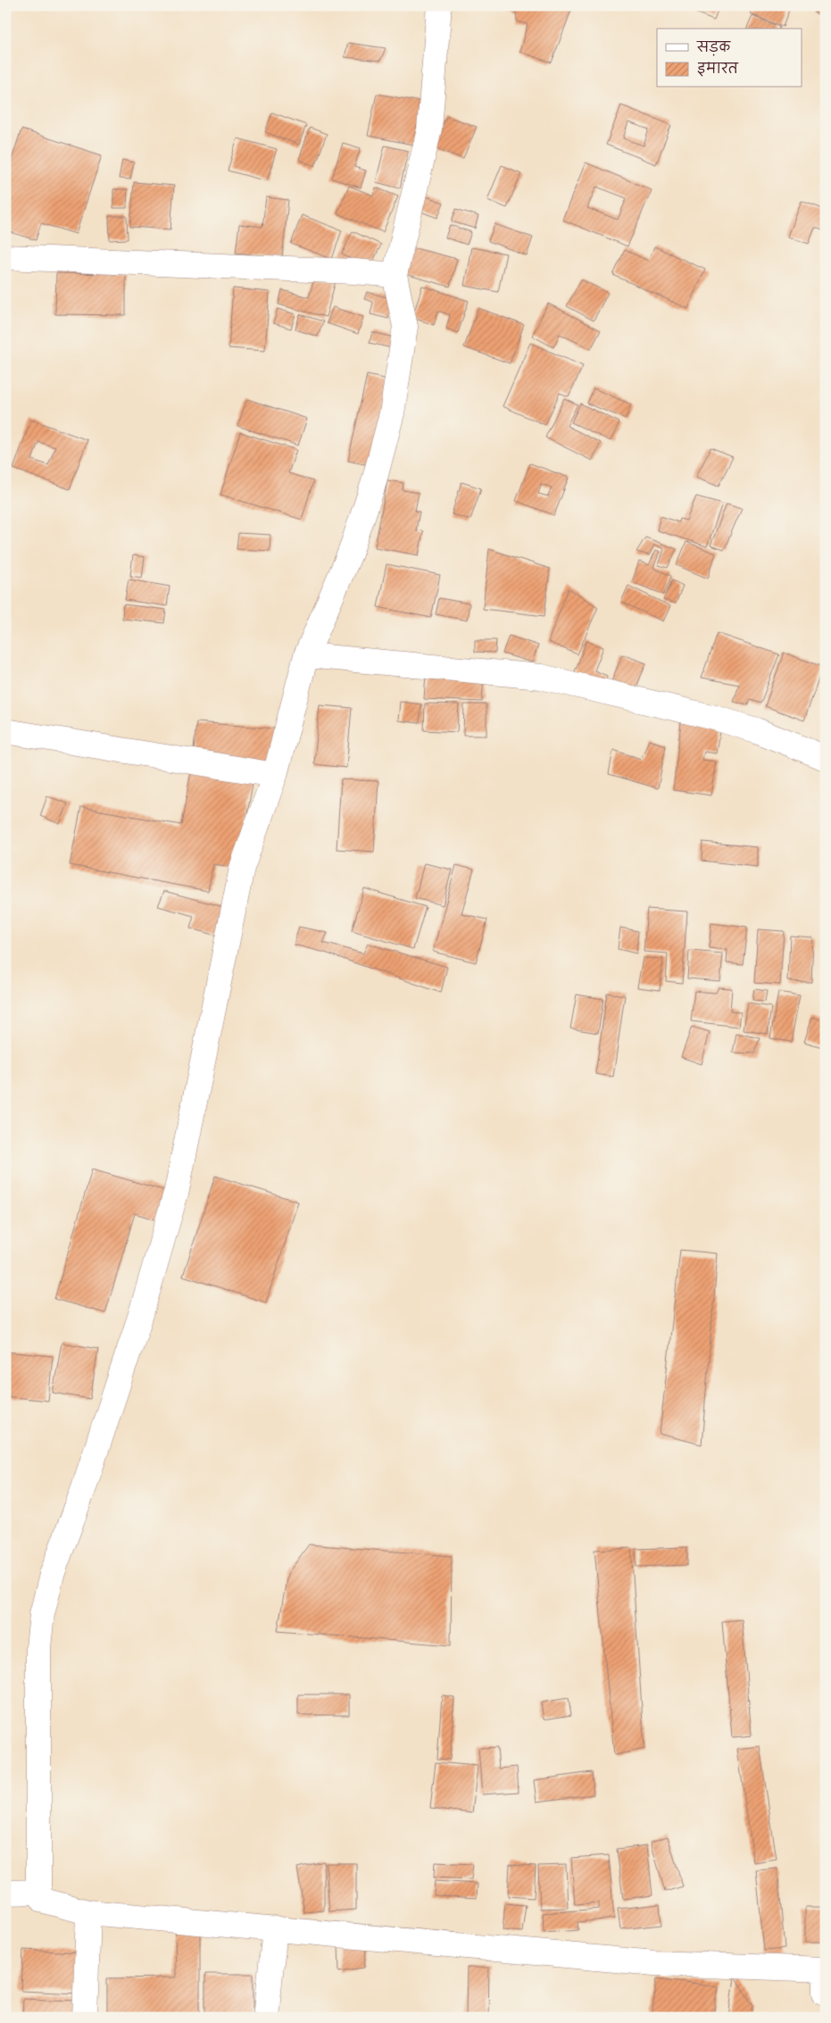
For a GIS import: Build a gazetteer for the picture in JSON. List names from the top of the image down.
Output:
{
  "legend": ["सड़क", "इमारत"]
}
